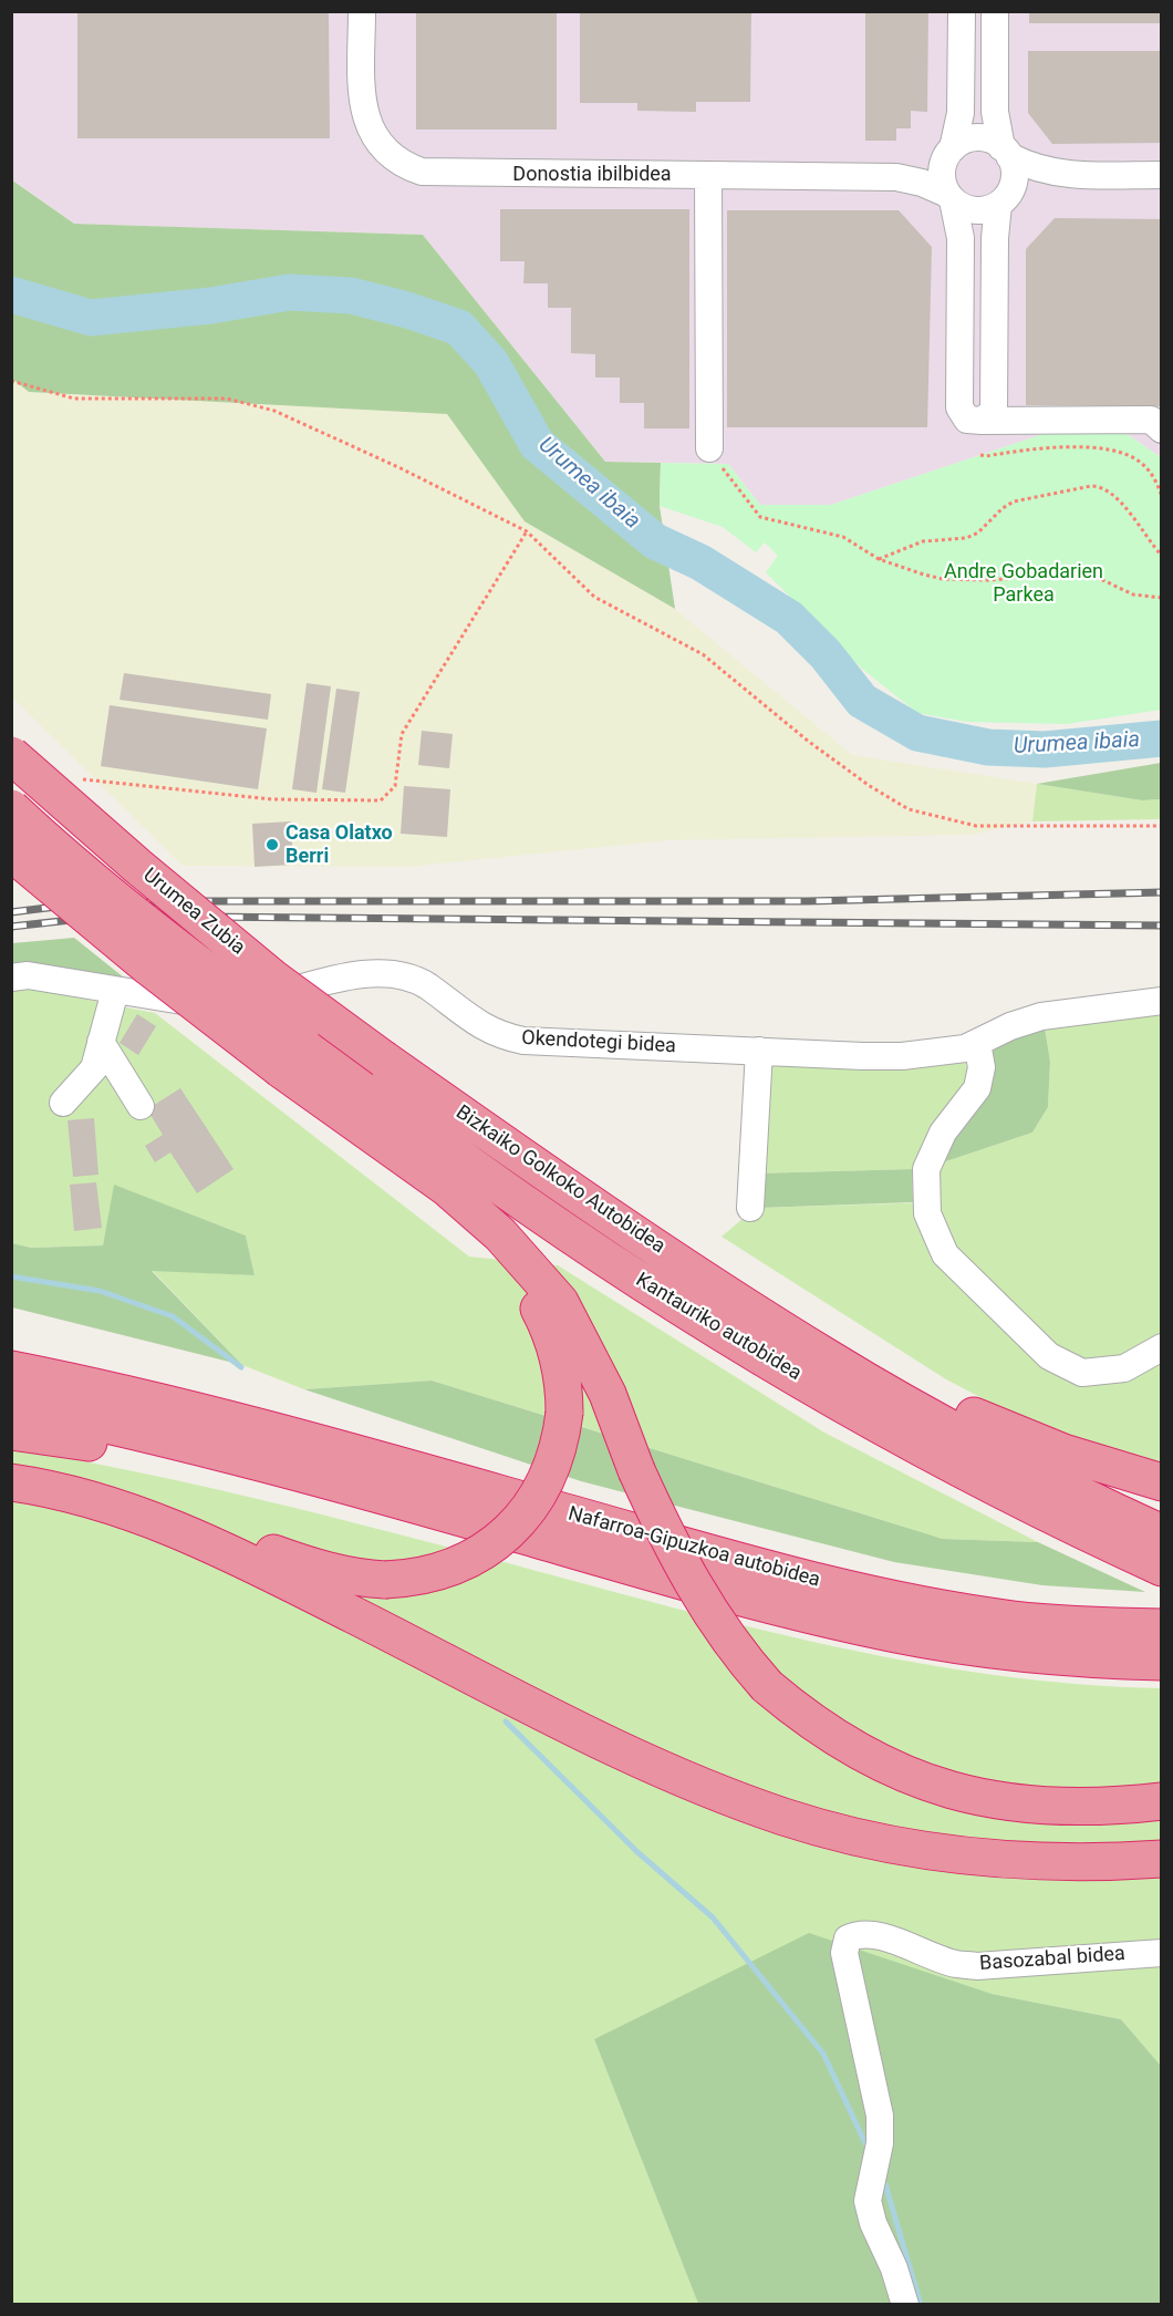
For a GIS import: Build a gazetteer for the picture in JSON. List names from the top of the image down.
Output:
{
  "streets": {
    "highway": [
      "Urumea Zubia",
      "Bizkaiko Golkoko Autobidea",
      "Kantauriko autobidea",
      "Nafarroa-Gipuzkoa autobidea"
    ],
    "street": ["Donostia ibilbidea", "Okendotegi bidea", "Basozabal bidea"]
  },
  "crossings": [
    ["Urumea Zubia", "Bizkaiko Golkoko Autobidea"],
    ["Urumea Zubia", "Kantauriko autobidea"],
    ["Bizkaiko Golkoko Autobidea", "Kantauriko autobidea"]
  ],
  "water": ["Urumea ibaia"],
  "parks": ["Andre Gobadarien Parkea"],
  "places": ["Casa Olatxo Berri"]
}
